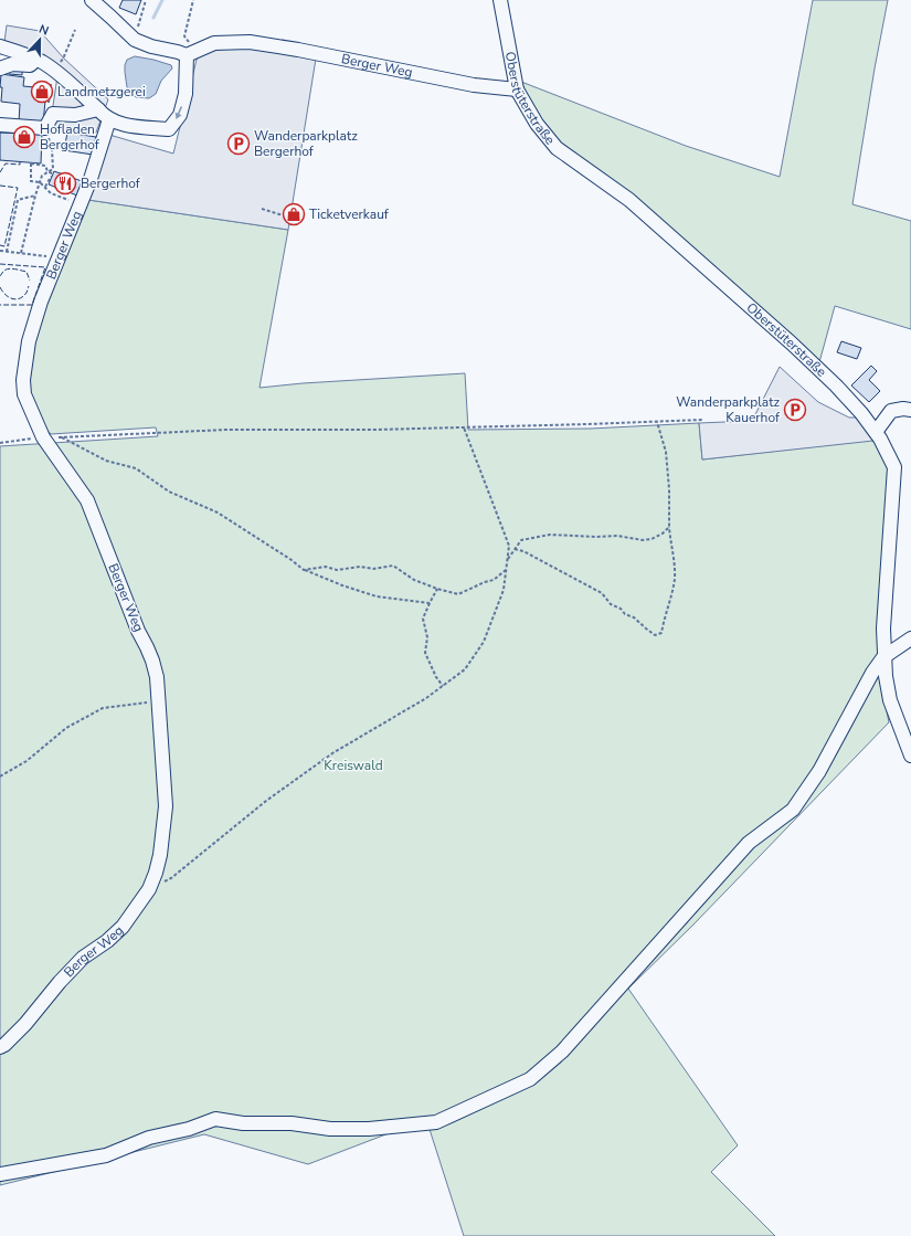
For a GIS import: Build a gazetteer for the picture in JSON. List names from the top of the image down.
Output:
{
  "streets": {
    "street": ["Berger Weg", "Oberstüterstraße"]
  },
  "crossings": [
    ["Berger Weg", "Oberstüterstraße"]
  ],
  "parks": ["Kreiswald"],
  "places": {
    "shop": ["Landmetzgerei", "Hofladen Bergerhof", "Ticketverkauf"],
    "parking": ["Wanderparkplatz Bergerhof", "Wanderparkplatz Kauerhof"],
    "restaurant": ["Bergerhof"]
  },
  "north": "top"
}
